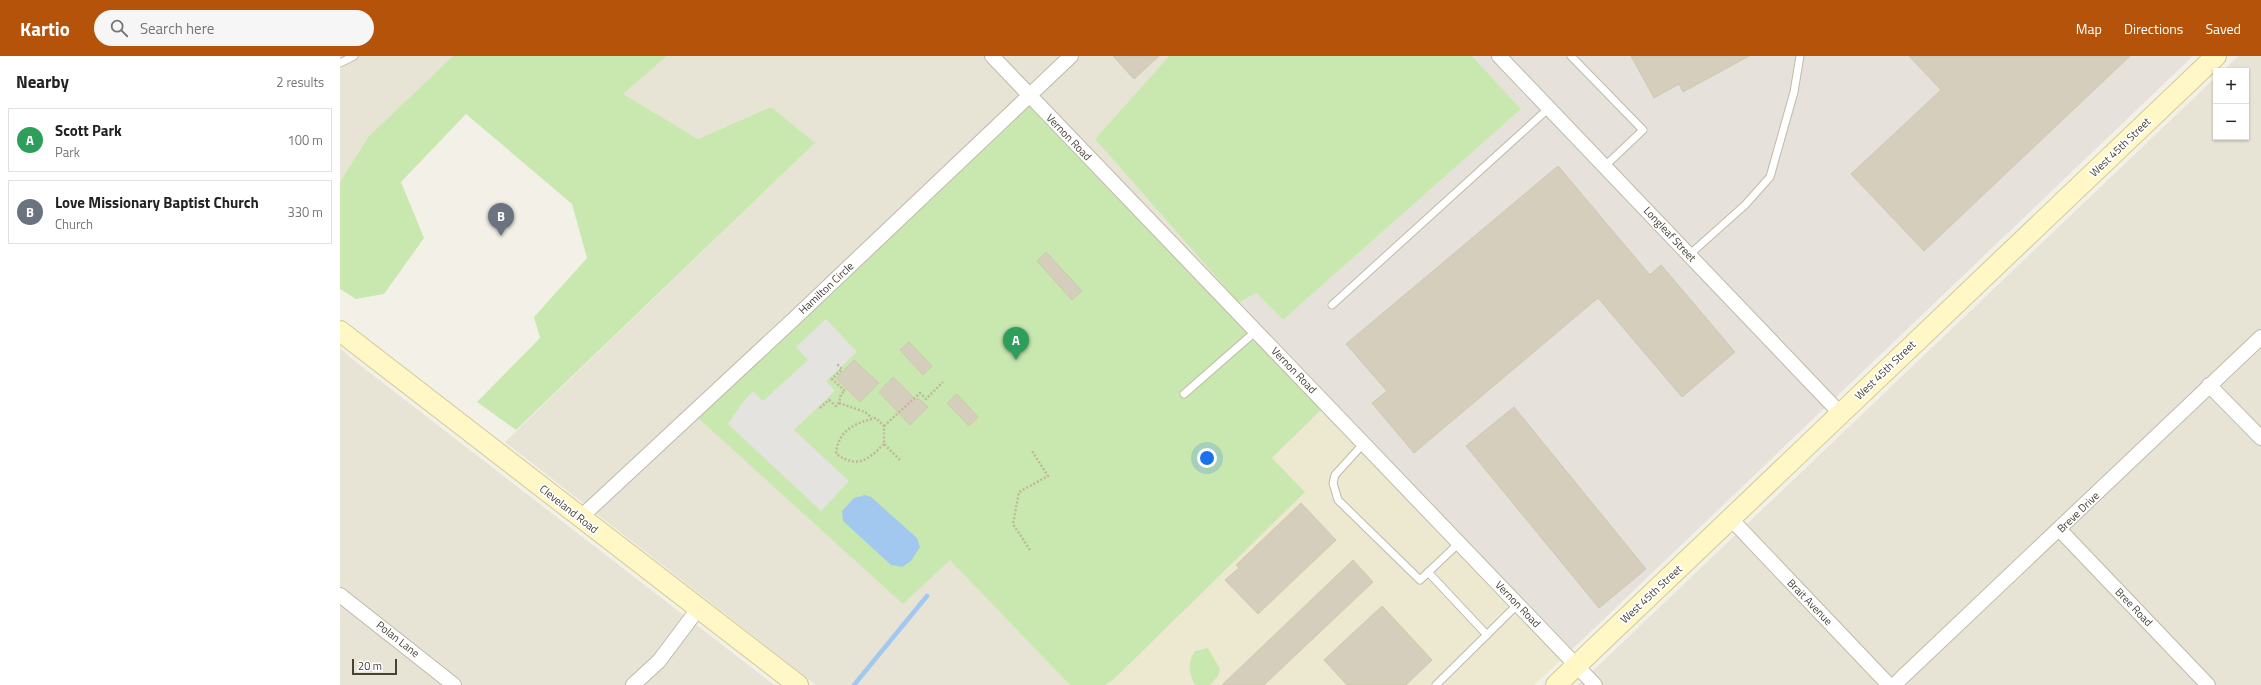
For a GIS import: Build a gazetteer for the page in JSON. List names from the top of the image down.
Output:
{
  "streets": {
    "street": [
      "Vernon Road",
      "West 45th Street",
      "Longleaf Street",
      "Hamilton Circle",
      "Cleveland Road",
      "Breve Drive",
      "Brait Avenue",
      "Bree Road",
      "Polan Lane"
    ]
  },
  "crossings": [
    ["Vernon Road", "West 45th Street"],
    ["Vernon Road", "Hamilton Circle"],
    ["West 45th Street", "Longleaf Street"],
    ["West 45th Street", "Brait Avenue"],
    ["Hamilton Circle", "Cleveland Road"],
    ["Breve Drive", "Bree Road"]
  ],
  "scale_bar": "20 m",
  "page": {
    "header": "Kartio",
    "search": "Search here",
    "nav": ["Map", "Directions", "Saved"],
    "heading": ["Nearby", "2 results"],
    "map_buttons": ["+", "−"],
    "list": [
      {
        "mark": "A",
        "name": "Scott Park",
        "note": "Park",
        "value": "100 m"
      },
      {
        "mark": "B",
        "name": "Love Missionary Baptist Church",
        "note": "Church",
        "value": "330 m"
      }
    ],
    "pins": ["B", "A"],
    "scale": "20 m"
  }
}
